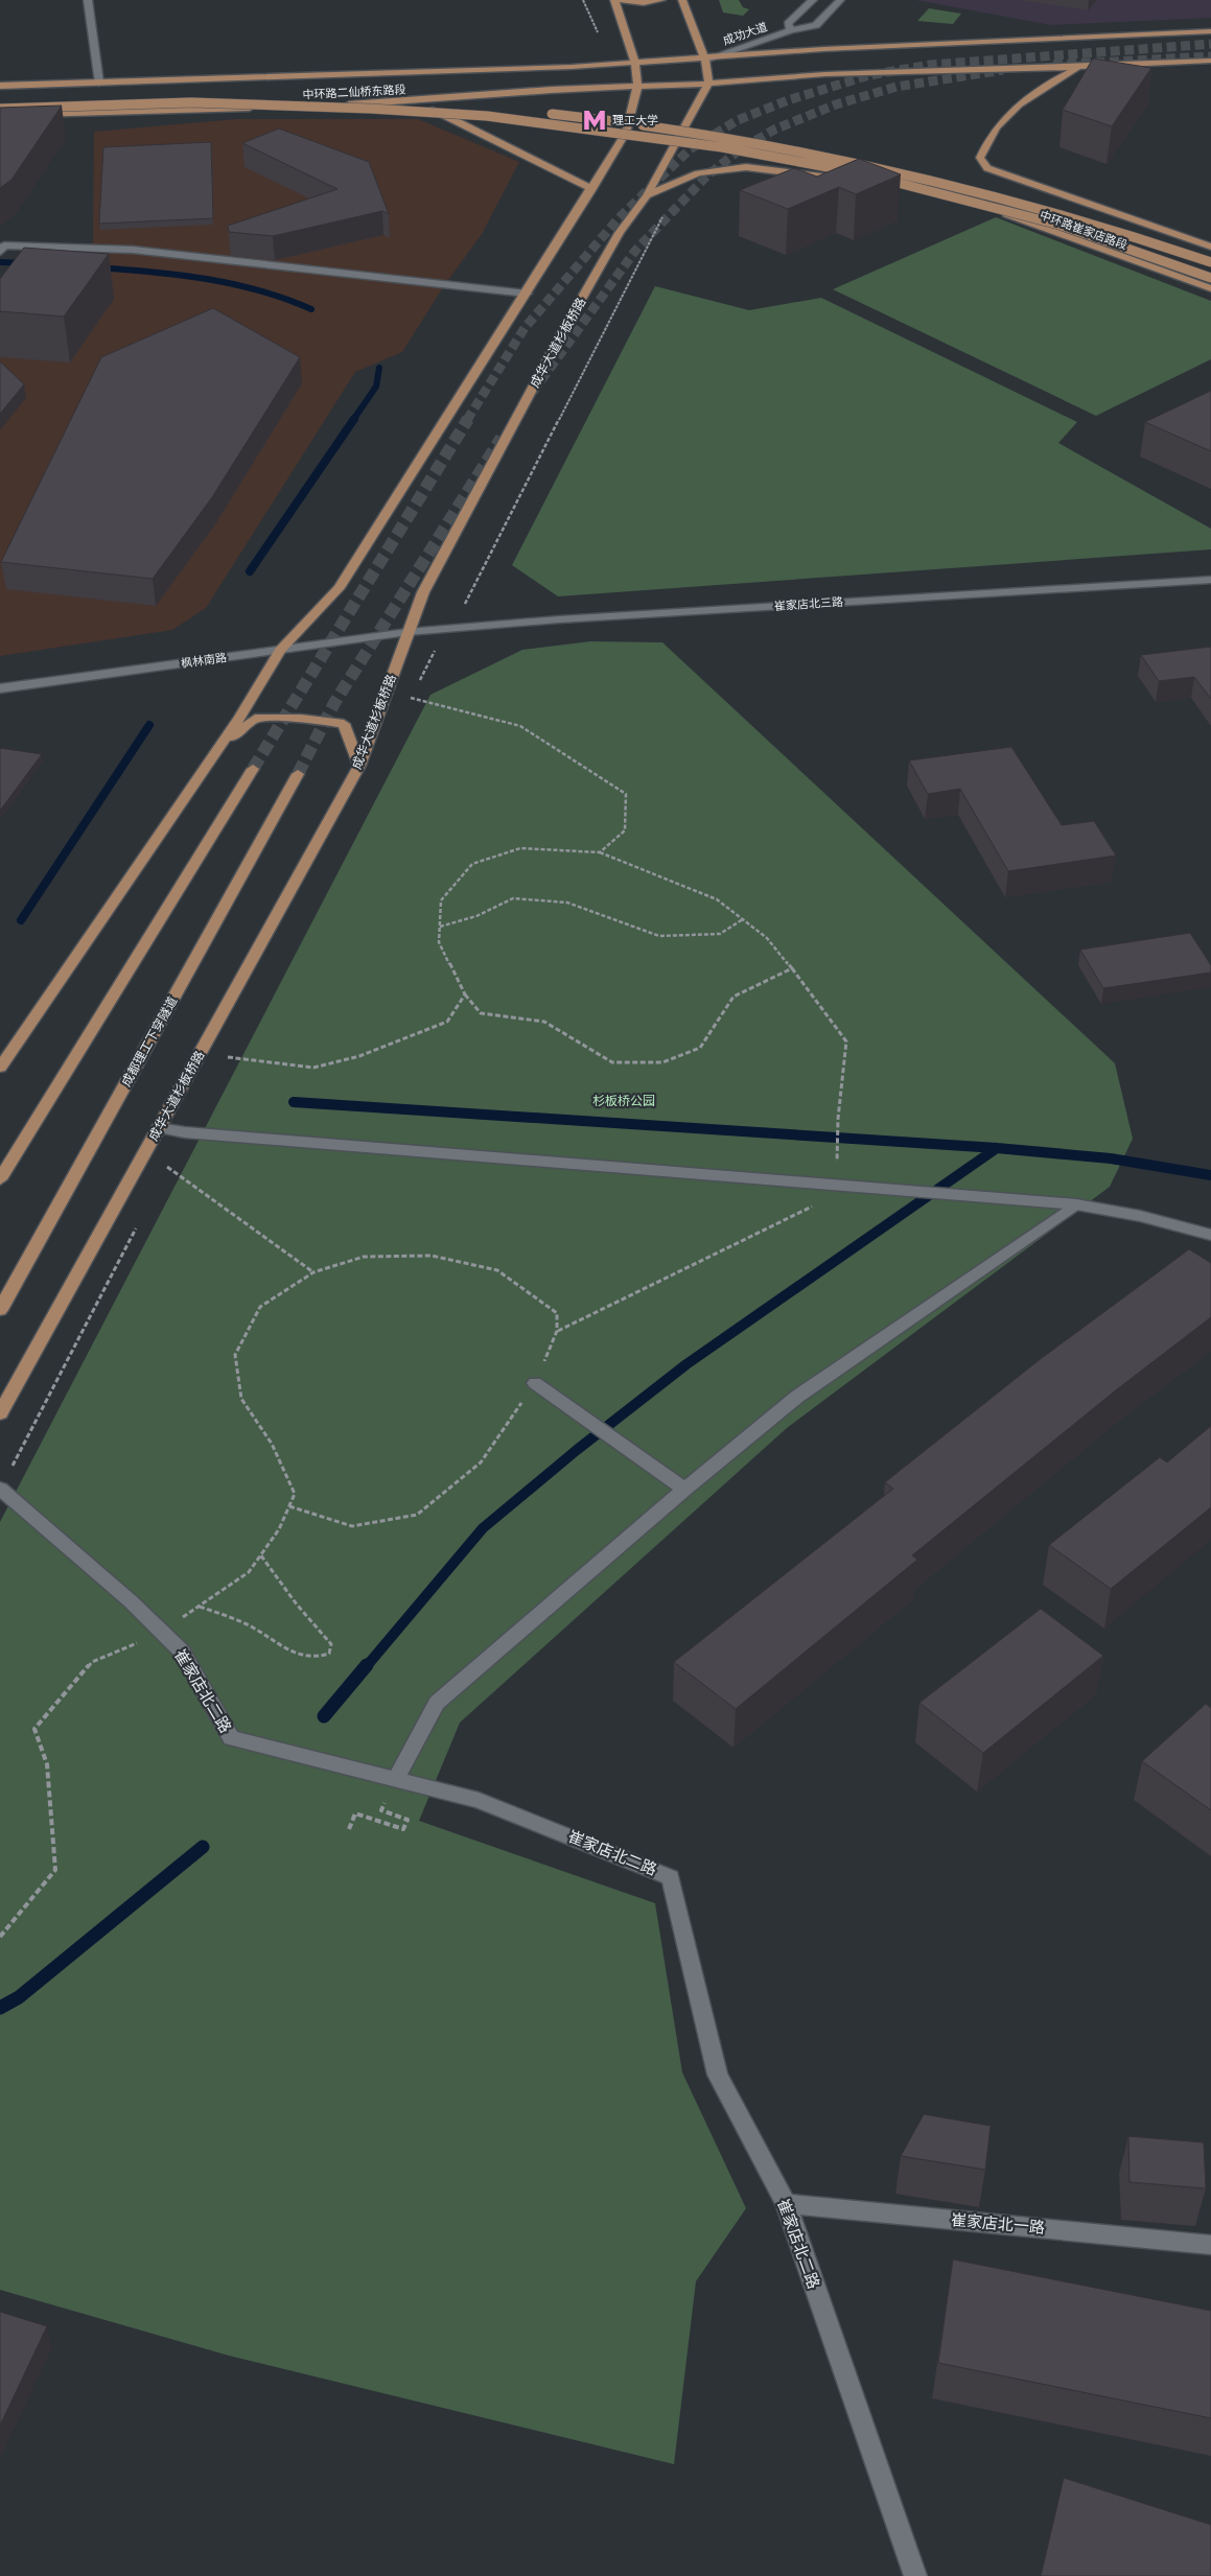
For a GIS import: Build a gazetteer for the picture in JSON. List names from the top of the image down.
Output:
{
  "streets": {
    "main road": [
      "中环路二仙桥东路段",
      "中环路崔家店路段",
      "成华大道杉板桥路",
      "成都理工下穿隧道"
    ],
    "street": [
      "成功大道",
      "崔家店北三路",
      "枫林南路",
      "崔家店北二路",
      "崔家店北一路"
    ]
  },
  "crossings": [
    ["成功大道", "中环路二仙桥东路段"],
    ["中环路二仙桥东路段", "中环路崔家店路段"],
    ["中环路二仙桥东路段", "成华大道杉板桥路"],
    ["中环路崔家店路段", "成华大道杉板桥路"],
    ["成华大道杉板桥路", "崔家店北三路"],
    ["成华大道杉板桥路", "枫林南路"],
    ["崔家店北三路", "枫林南路"],
    ["崔家店北二路", "崔家店北一路"]
  ],
  "parks": ["杉板桥公园"],
  "places": {
    "metro station": ["理工大学"]
  }
}
